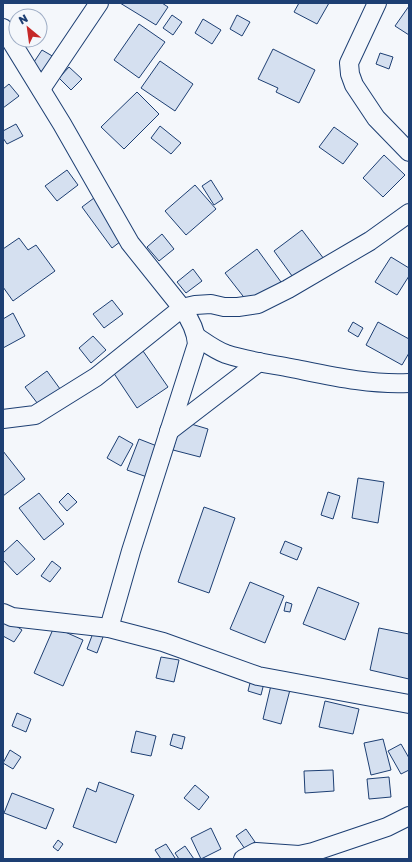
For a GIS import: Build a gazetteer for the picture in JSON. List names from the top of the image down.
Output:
{
  "north": "top left"
}
